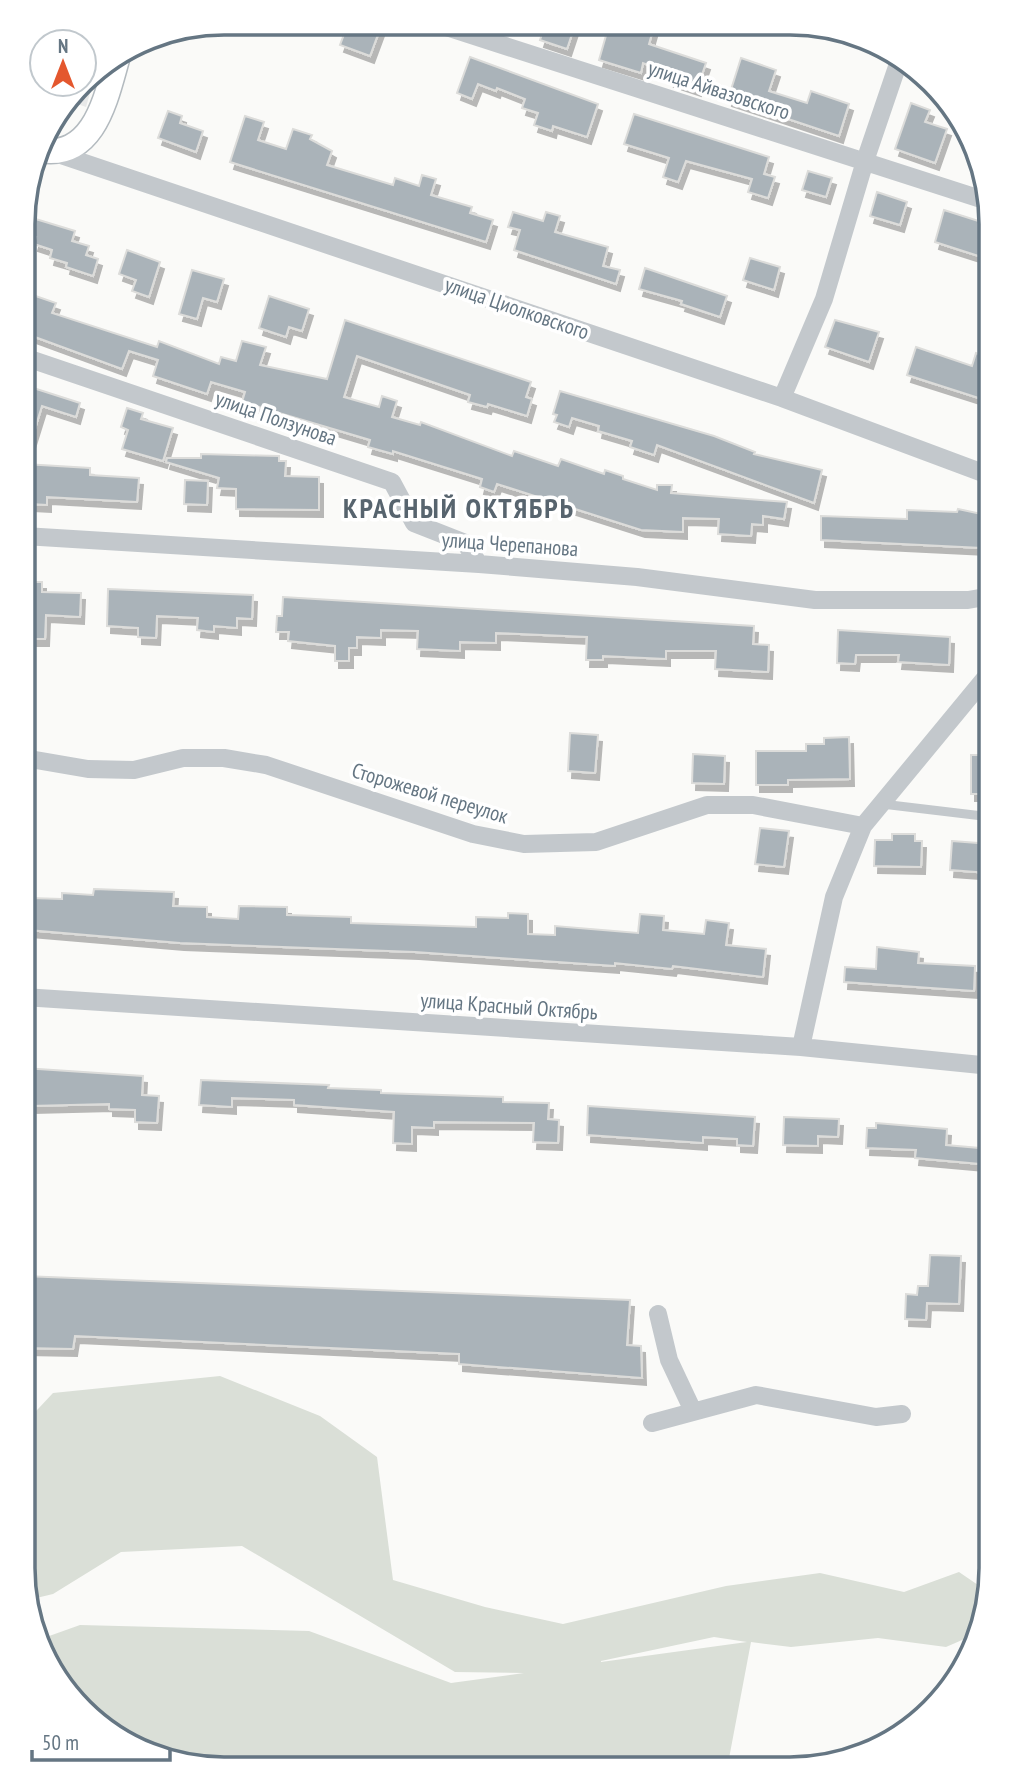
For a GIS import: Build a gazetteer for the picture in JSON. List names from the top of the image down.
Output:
{
  "streets": {
    "street": [
      "улица Айвазовского",
      "улица Циолковского",
      "улица Ползунова",
      "улица Черепанова",
      "Сторожевой переулок",
      "улица Красный Октябрь"
    ]
  },
  "crossings": [
    ["улица Ползунова", "улица Черепанова"]
  ],
  "districts": ["КРАСНЫЙ ОКТЯБРЬ"],
  "scale_bar": "50 m",
  "north": "top"
}
